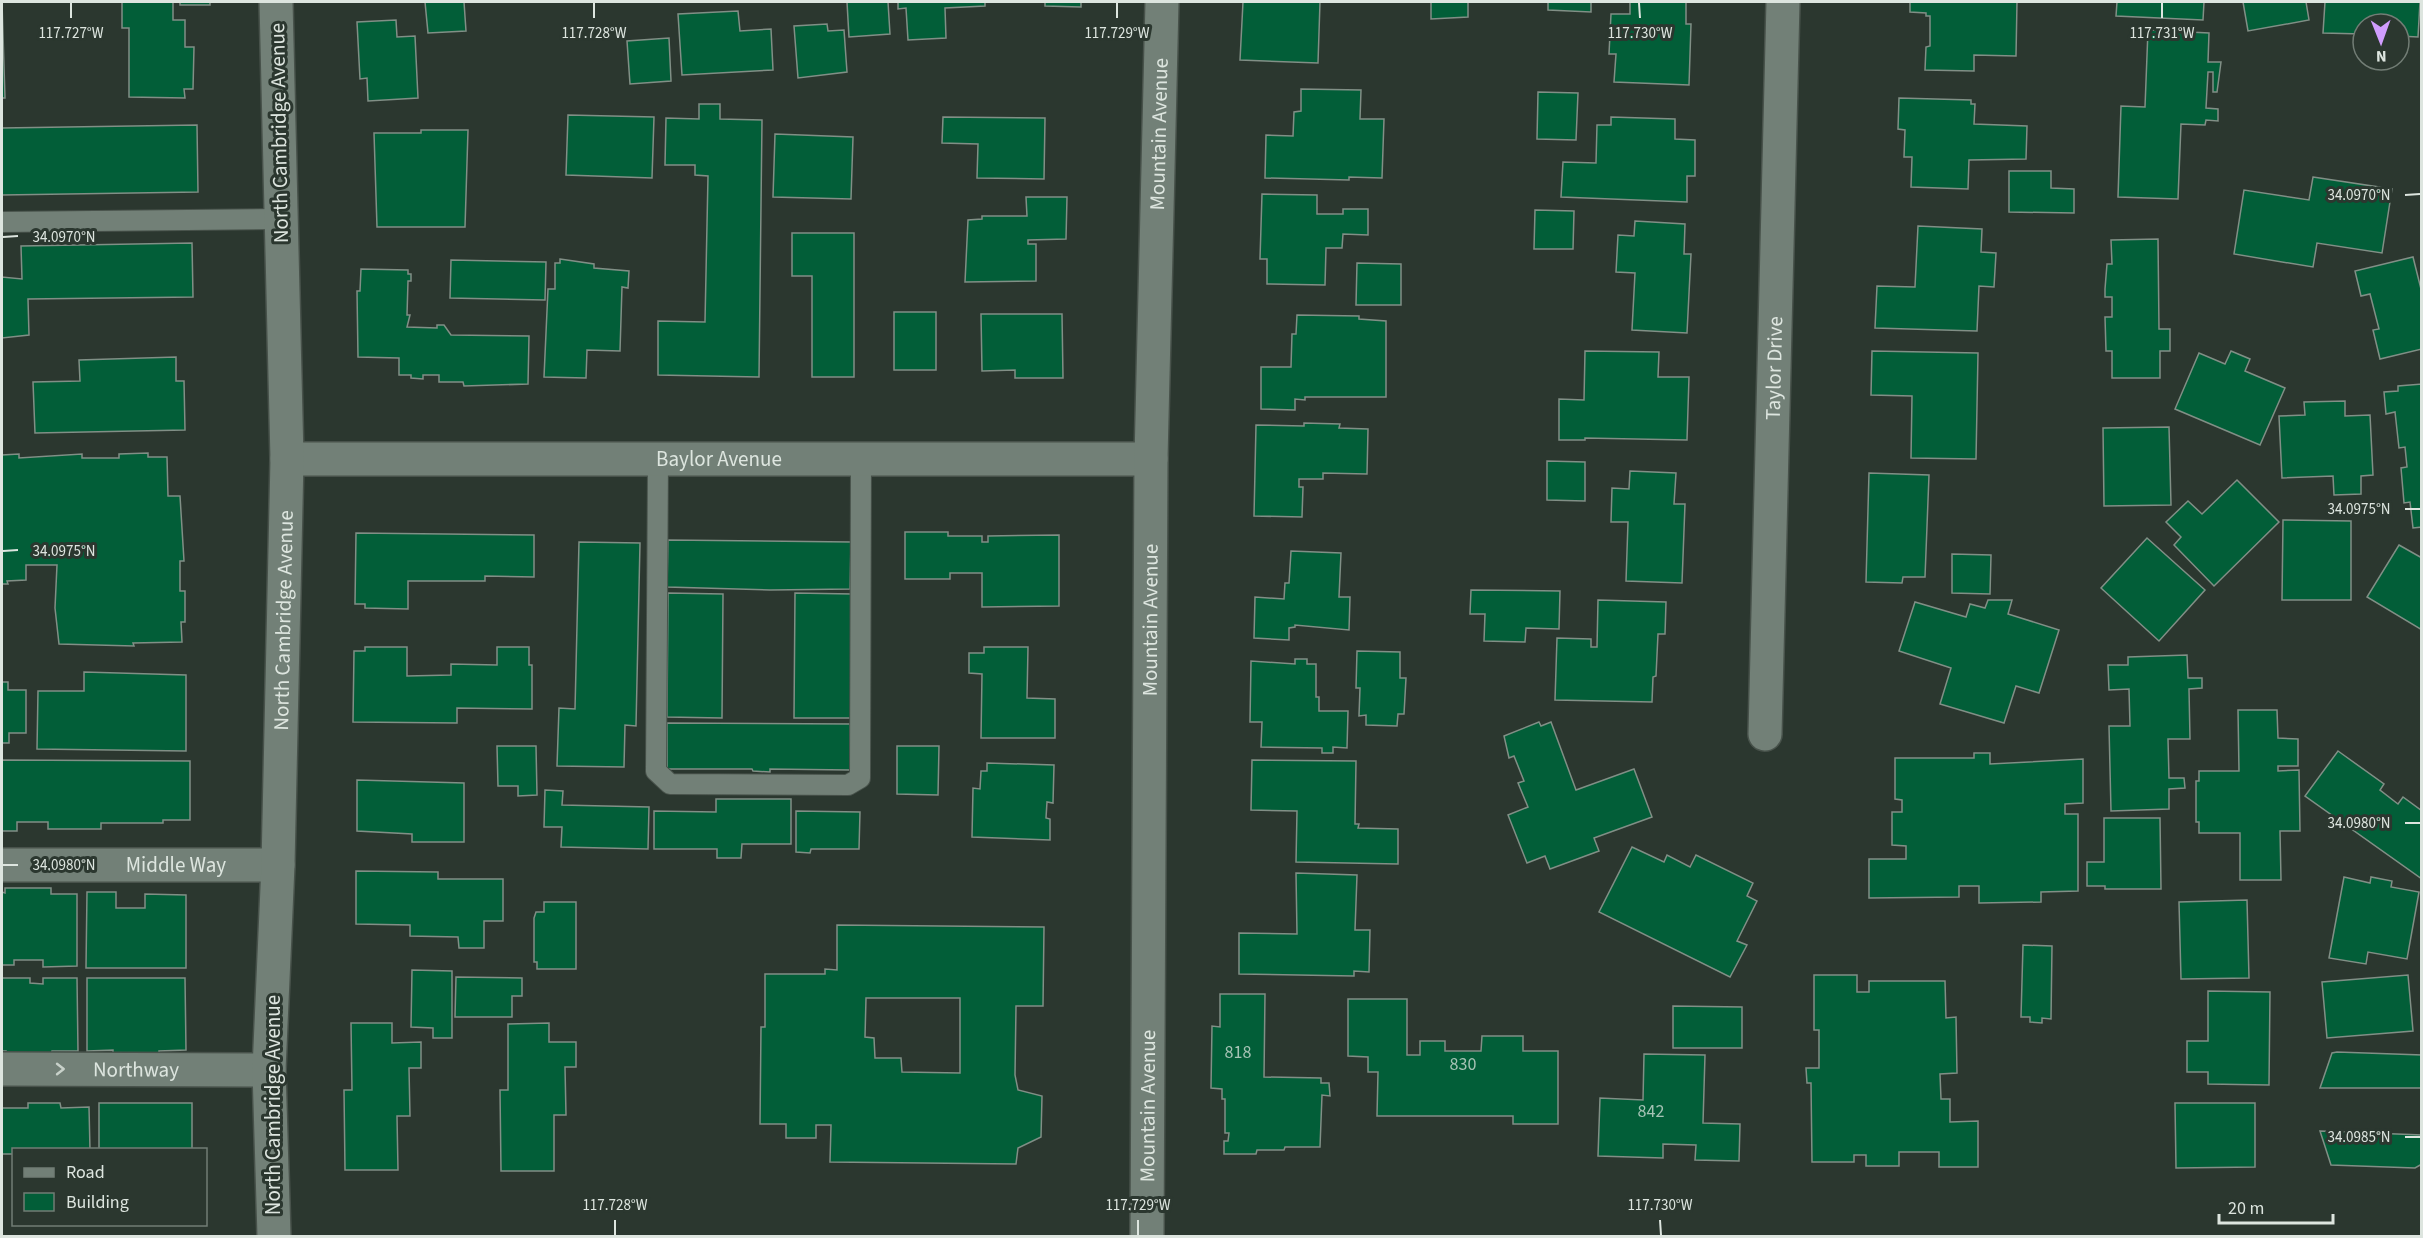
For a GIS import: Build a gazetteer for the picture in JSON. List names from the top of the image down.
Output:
{
  "streets": {
    "street": [
      "North Cambridge Avenue",
      "Mountain Avenue",
      "Taylor Drive",
      "Baylor Avenue",
      "Middle Way",
      "Northway"
    ]
  },
  "crossings": [
    ["North Cambridge Avenue", "Baylor Avenue"],
    ["North Cambridge Avenue", "Middle Way"],
    ["North Cambridge Avenue", "Northway"],
    ["Mountain Avenue", "Baylor Avenue"]
  ],
  "one_way": ["Northway"],
  "house_numbers": ["818", "830", "842"],
  "legend": ["Road", "Building"],
  "scale_bar": "20 m",
  "north": "bottom",
  "coordinates": [
    "117.727°W",
    "117.728°W",
    "117.729°W",
    "117.730°W",
    "117.731°W",
    "34.0970°N",
    "34.0975°N",
    "34.0980°N",
    "34.0985°N"
  ]
}
